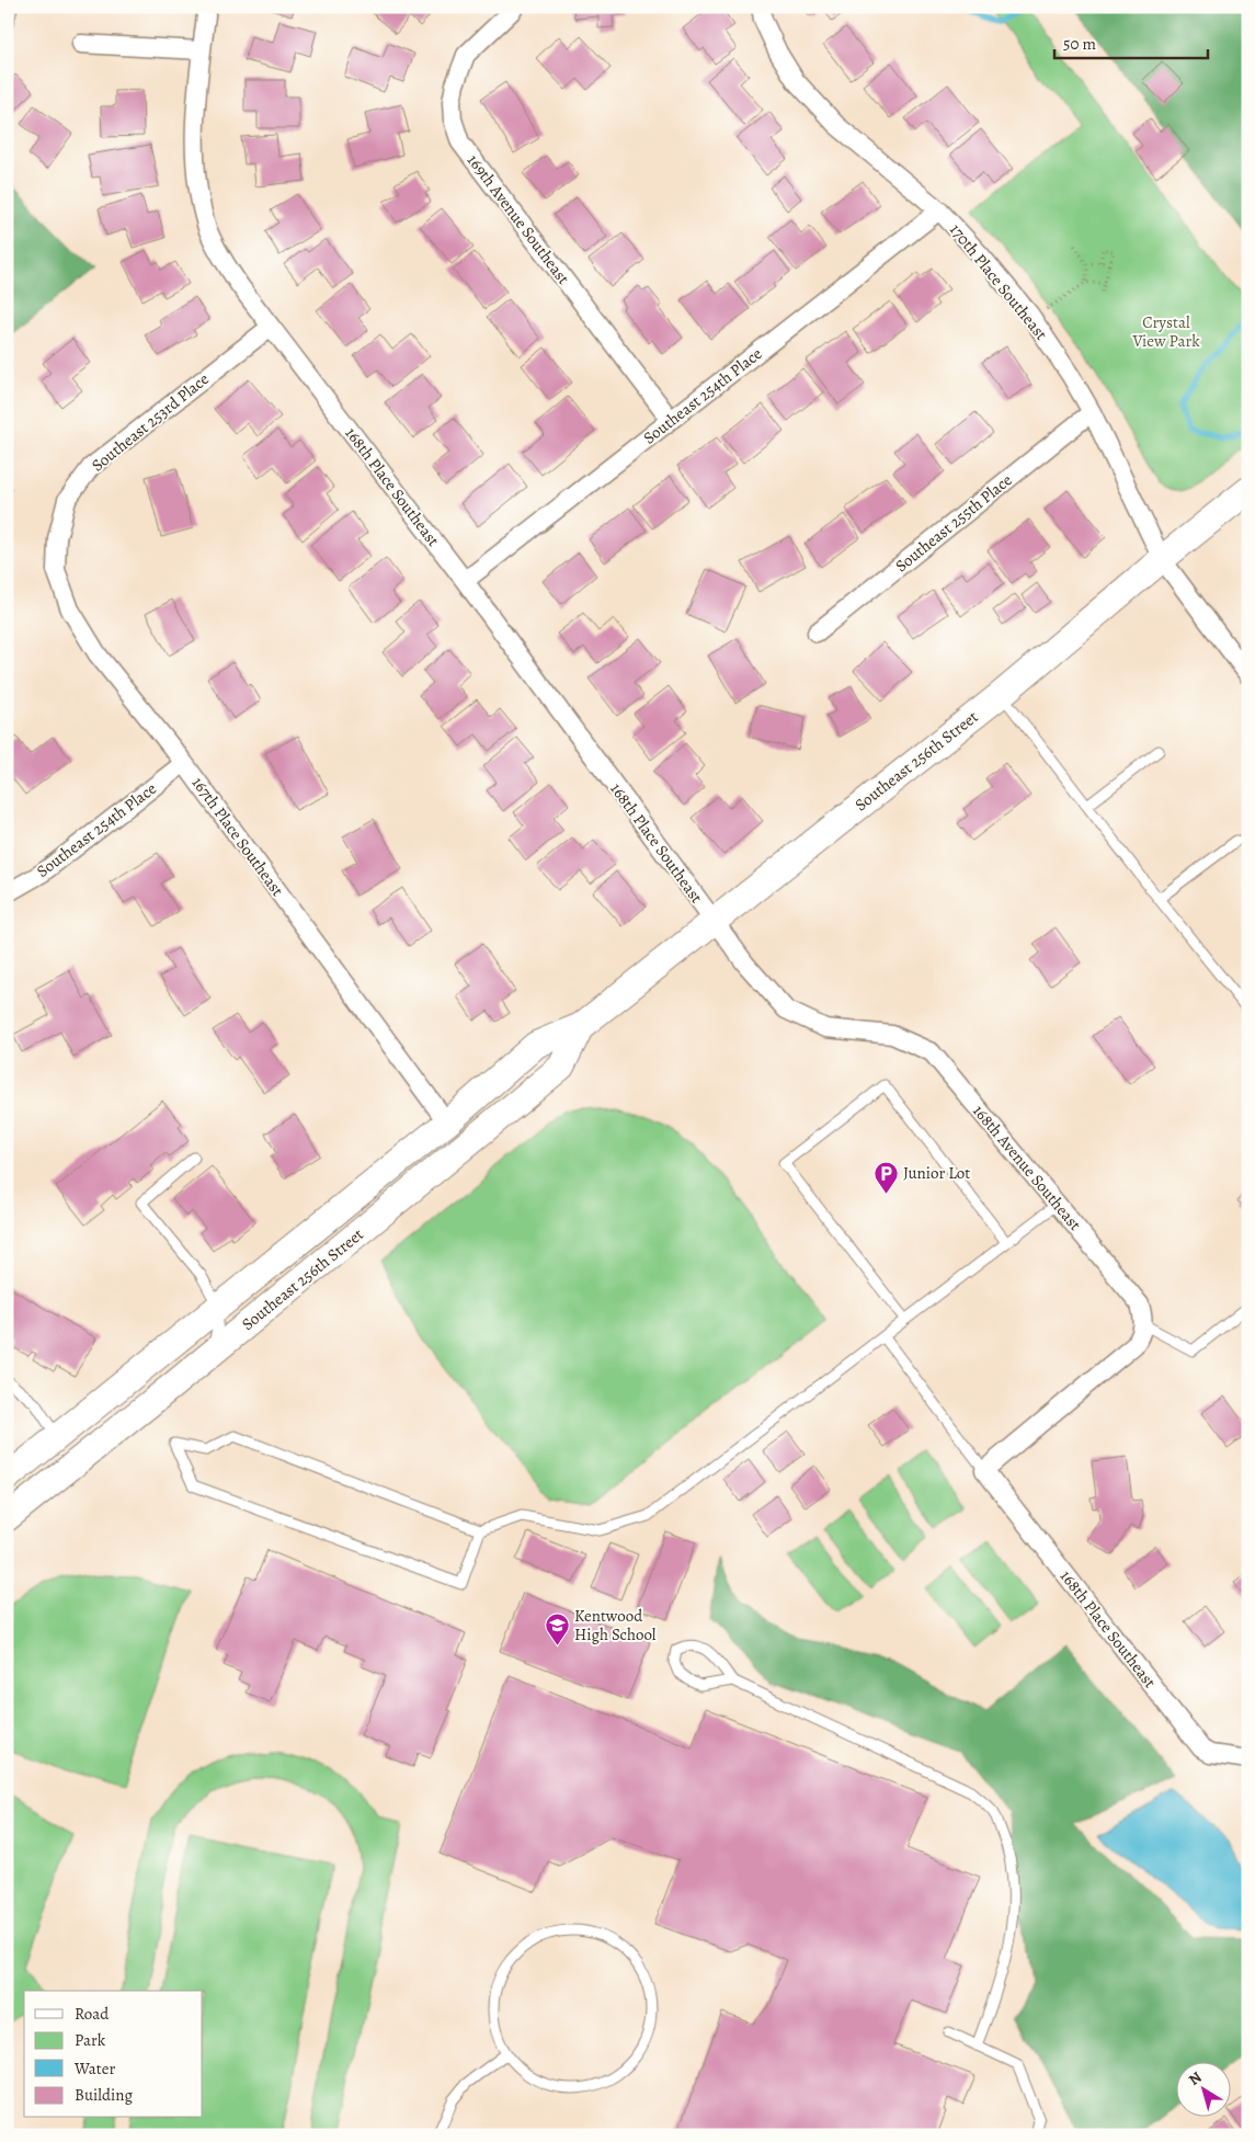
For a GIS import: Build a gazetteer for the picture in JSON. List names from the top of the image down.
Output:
{
  "streets": {
    "main road": ["Southeast 256th Street"],
    "street": [
      "169th Avenue Southeast",
      "170th Place Southeast",
      "Southeast 254th Place",
      "Southeast 253rd Place",
      "168th Place Southeast",
      "Southeast 255th Place",
      "167th Place Southeast",
      "168th Avenue Southeast"
    ]
  },
  "crossings": [
    ["169th Avenue Southeast", "Southeast 254th Place"],
    ["170th Place Southeast", "Southeast 254th Place"],
    ["170th Place Southeast", "Southeast 255th Place"],
    ["170th Place Southeast", "Southeast 256th Street"],
    ["Southeast 254th Place", "168th Place Southeast"],
    ["Southeast 254th Place", "167th Place Southeast"],
    ["Southeast 253rd Place", "168th Place Southeast"],
    ["Southeast 253rd Place", "167th Place Southeast"],
    ["168th Place Southeast", "Southeast 256th Street"],
    ["168th Place Southeast", "168th Avenue Southeast"],
    ["Southeast 256th Street", "167th Place Southeast"],
    ["Southeast 256th Street", "168th Avenue Southeast"]
  ],
  "parks": ["Crystal View Park"],
  "places": {
    "parking": ["Junior Lot"],
    "school or university": ["Kentwood High School"]
  },
  "legend": [
    "Road",
    "Park",
    "Water",
    "Building"
  ],
  "scale_bar": "50 m",
  "north": "top left"
}
